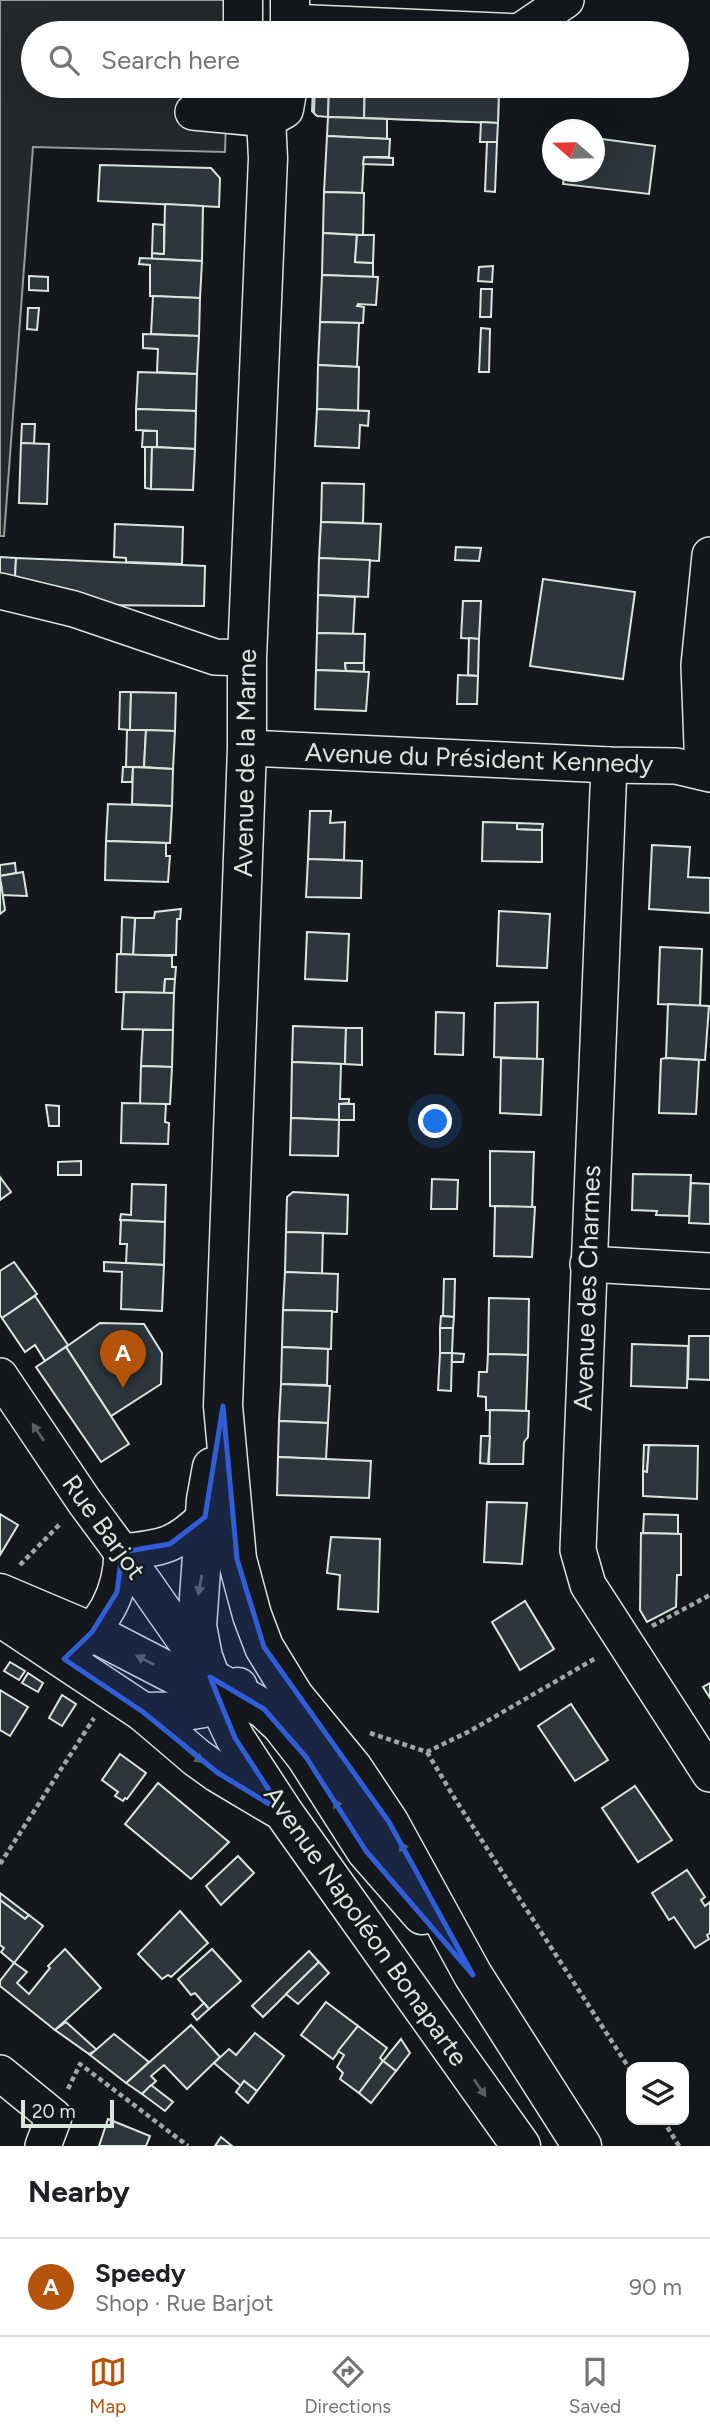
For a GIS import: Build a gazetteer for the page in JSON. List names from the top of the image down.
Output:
{
  "streets": {
    "main road": ["Avenue de la Marne", "Avenue Napoléon Bonaparte"],
    "street": ["Avenue du Président Kennedy", "Avenue des Charmes", "Rue Barjot"]
  },
  "crossings": [
    ["Avenue du Président Kennedy", "Avenue de la Marne"],
    ["Avenue du Président Kennedy", "Avenue des Charmes"],
    ["Avenue de la Marne", "Rue Barjot"],
    ["Avenue de la Marne", "Avenue Napoléon Bonaparte"],
    ["Rue Barjot", "Avenue Napoléon Bonaparte"]
  ],
  "one_way": ["Rue Barjot"],
  "scale_bar": "20 m",
  "north": "left",
  "page": {
    "search": "Search here",
    "pins": "A",
    "scale": "20 m",
    "heading": "Nearby",
    "list": [
      {
        "mark": "A",
        "name": "Speedy",
        "note": "Shop · Rue Barjot",
        "value": "90 m"
      }
    ],
    "nav": ["Map", "Directions", "Saved"]
  }
}
